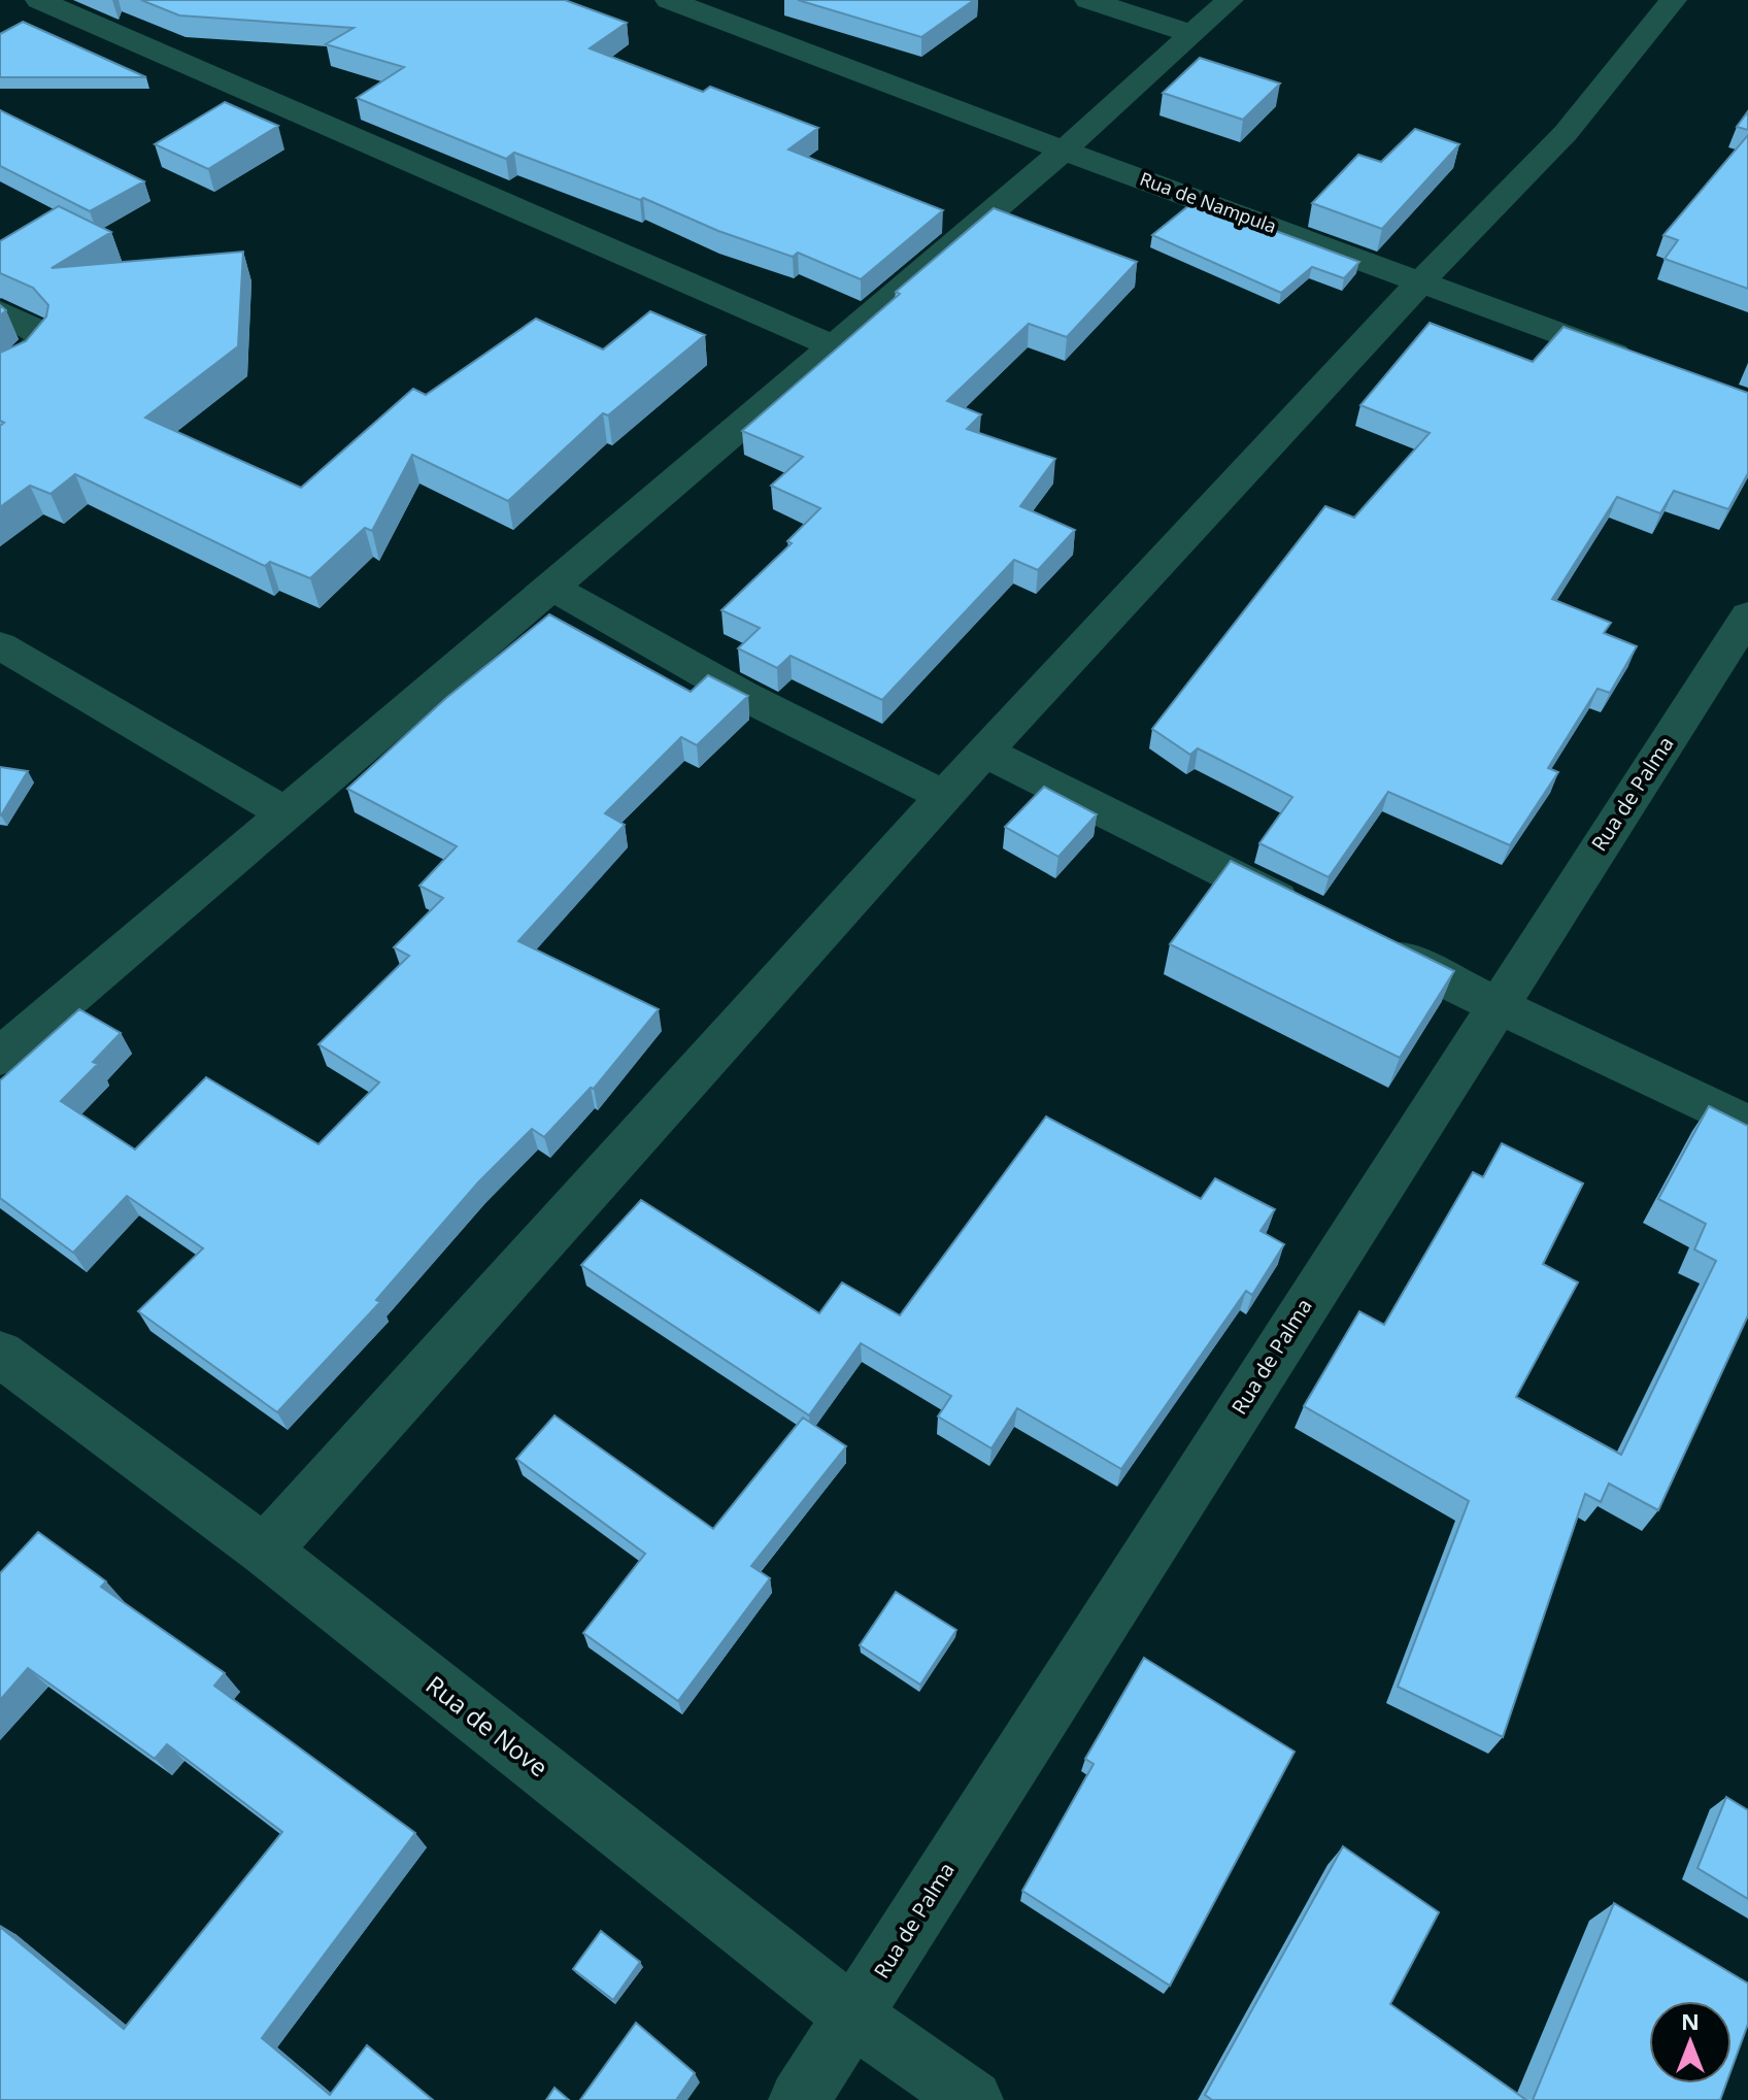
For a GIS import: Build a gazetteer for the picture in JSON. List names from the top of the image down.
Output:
{
  "streets": {
    "street": ["Rua de Nampula", "Rua de Palma", "Rua de Nove"]
  },
  "crossings": [
    ["Rua de Palma", "Rua de Nove"]
  ],
  "north": "top"
}
